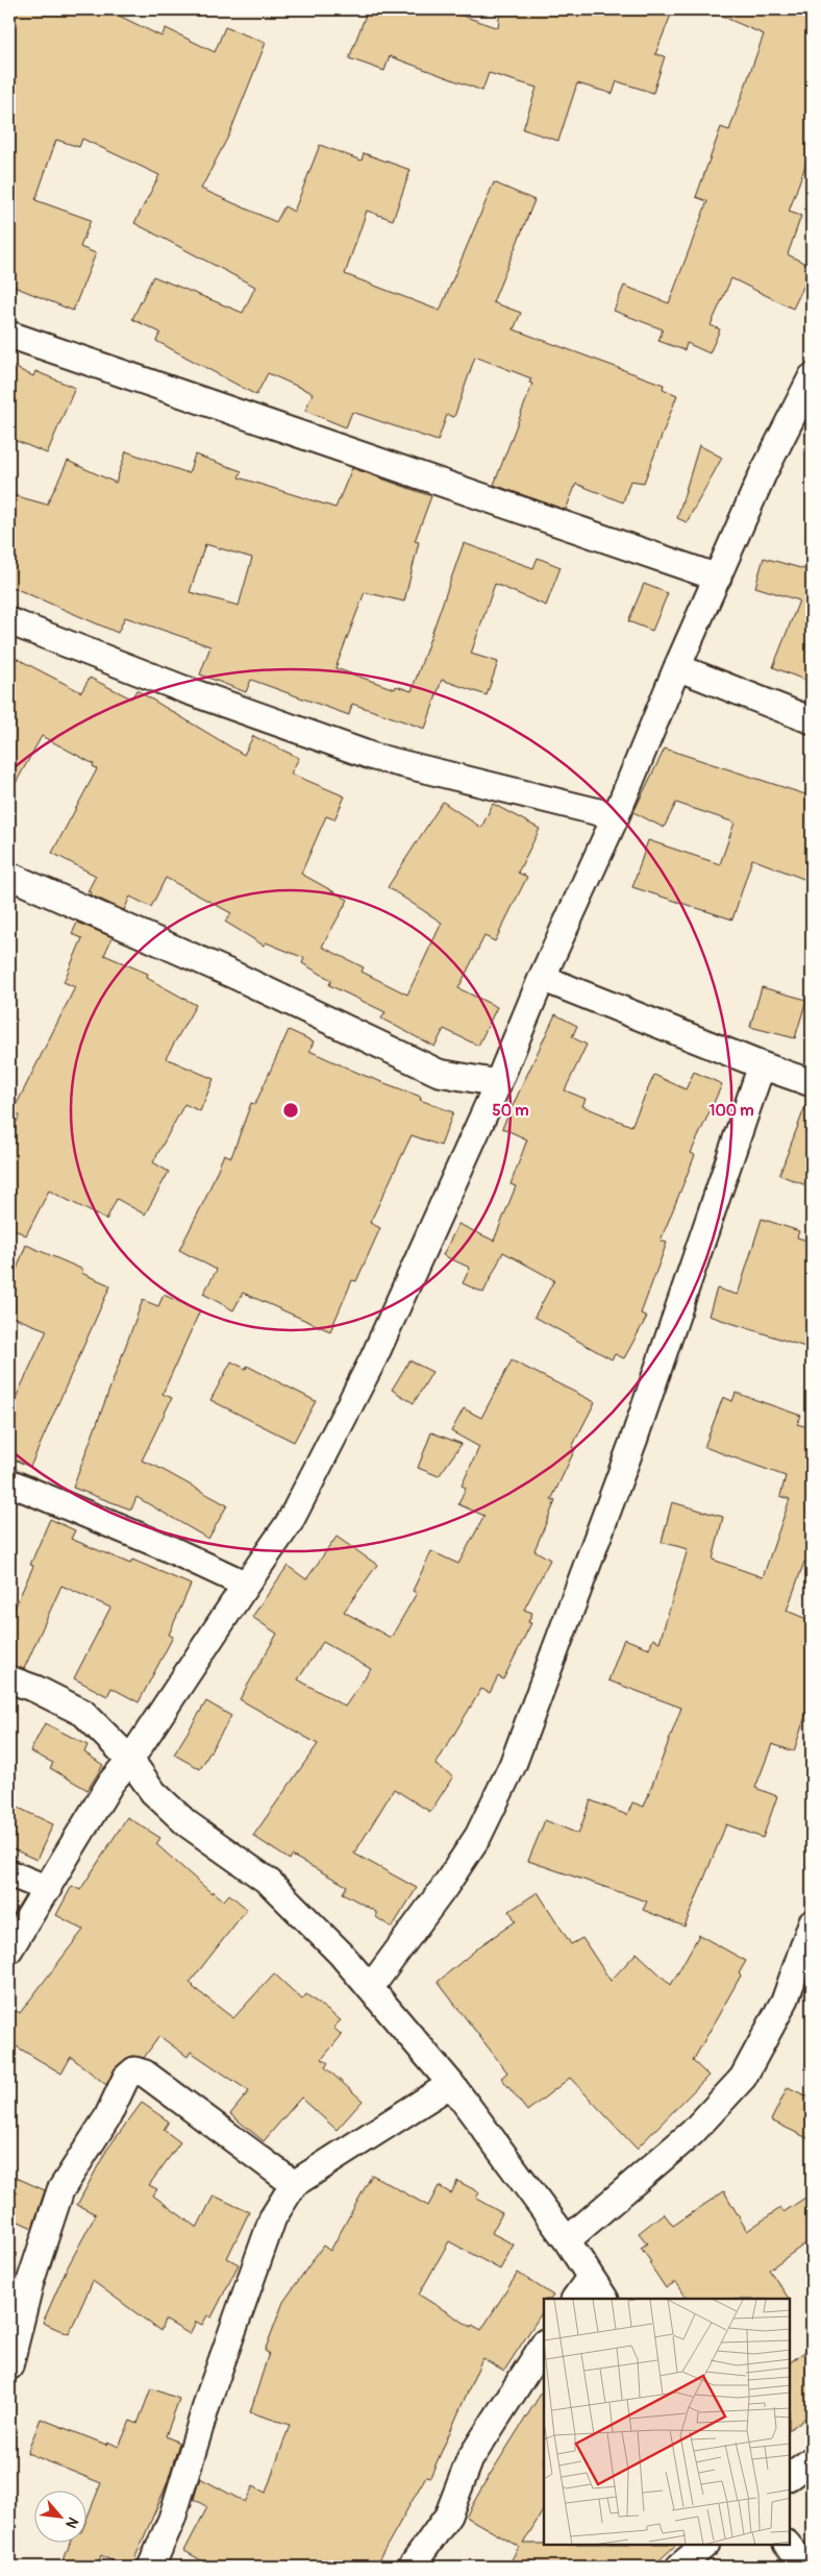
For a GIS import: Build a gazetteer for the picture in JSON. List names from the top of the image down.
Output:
{
  "north": "bottom right",
  "rings": ["50 m", "100 m"]
}
